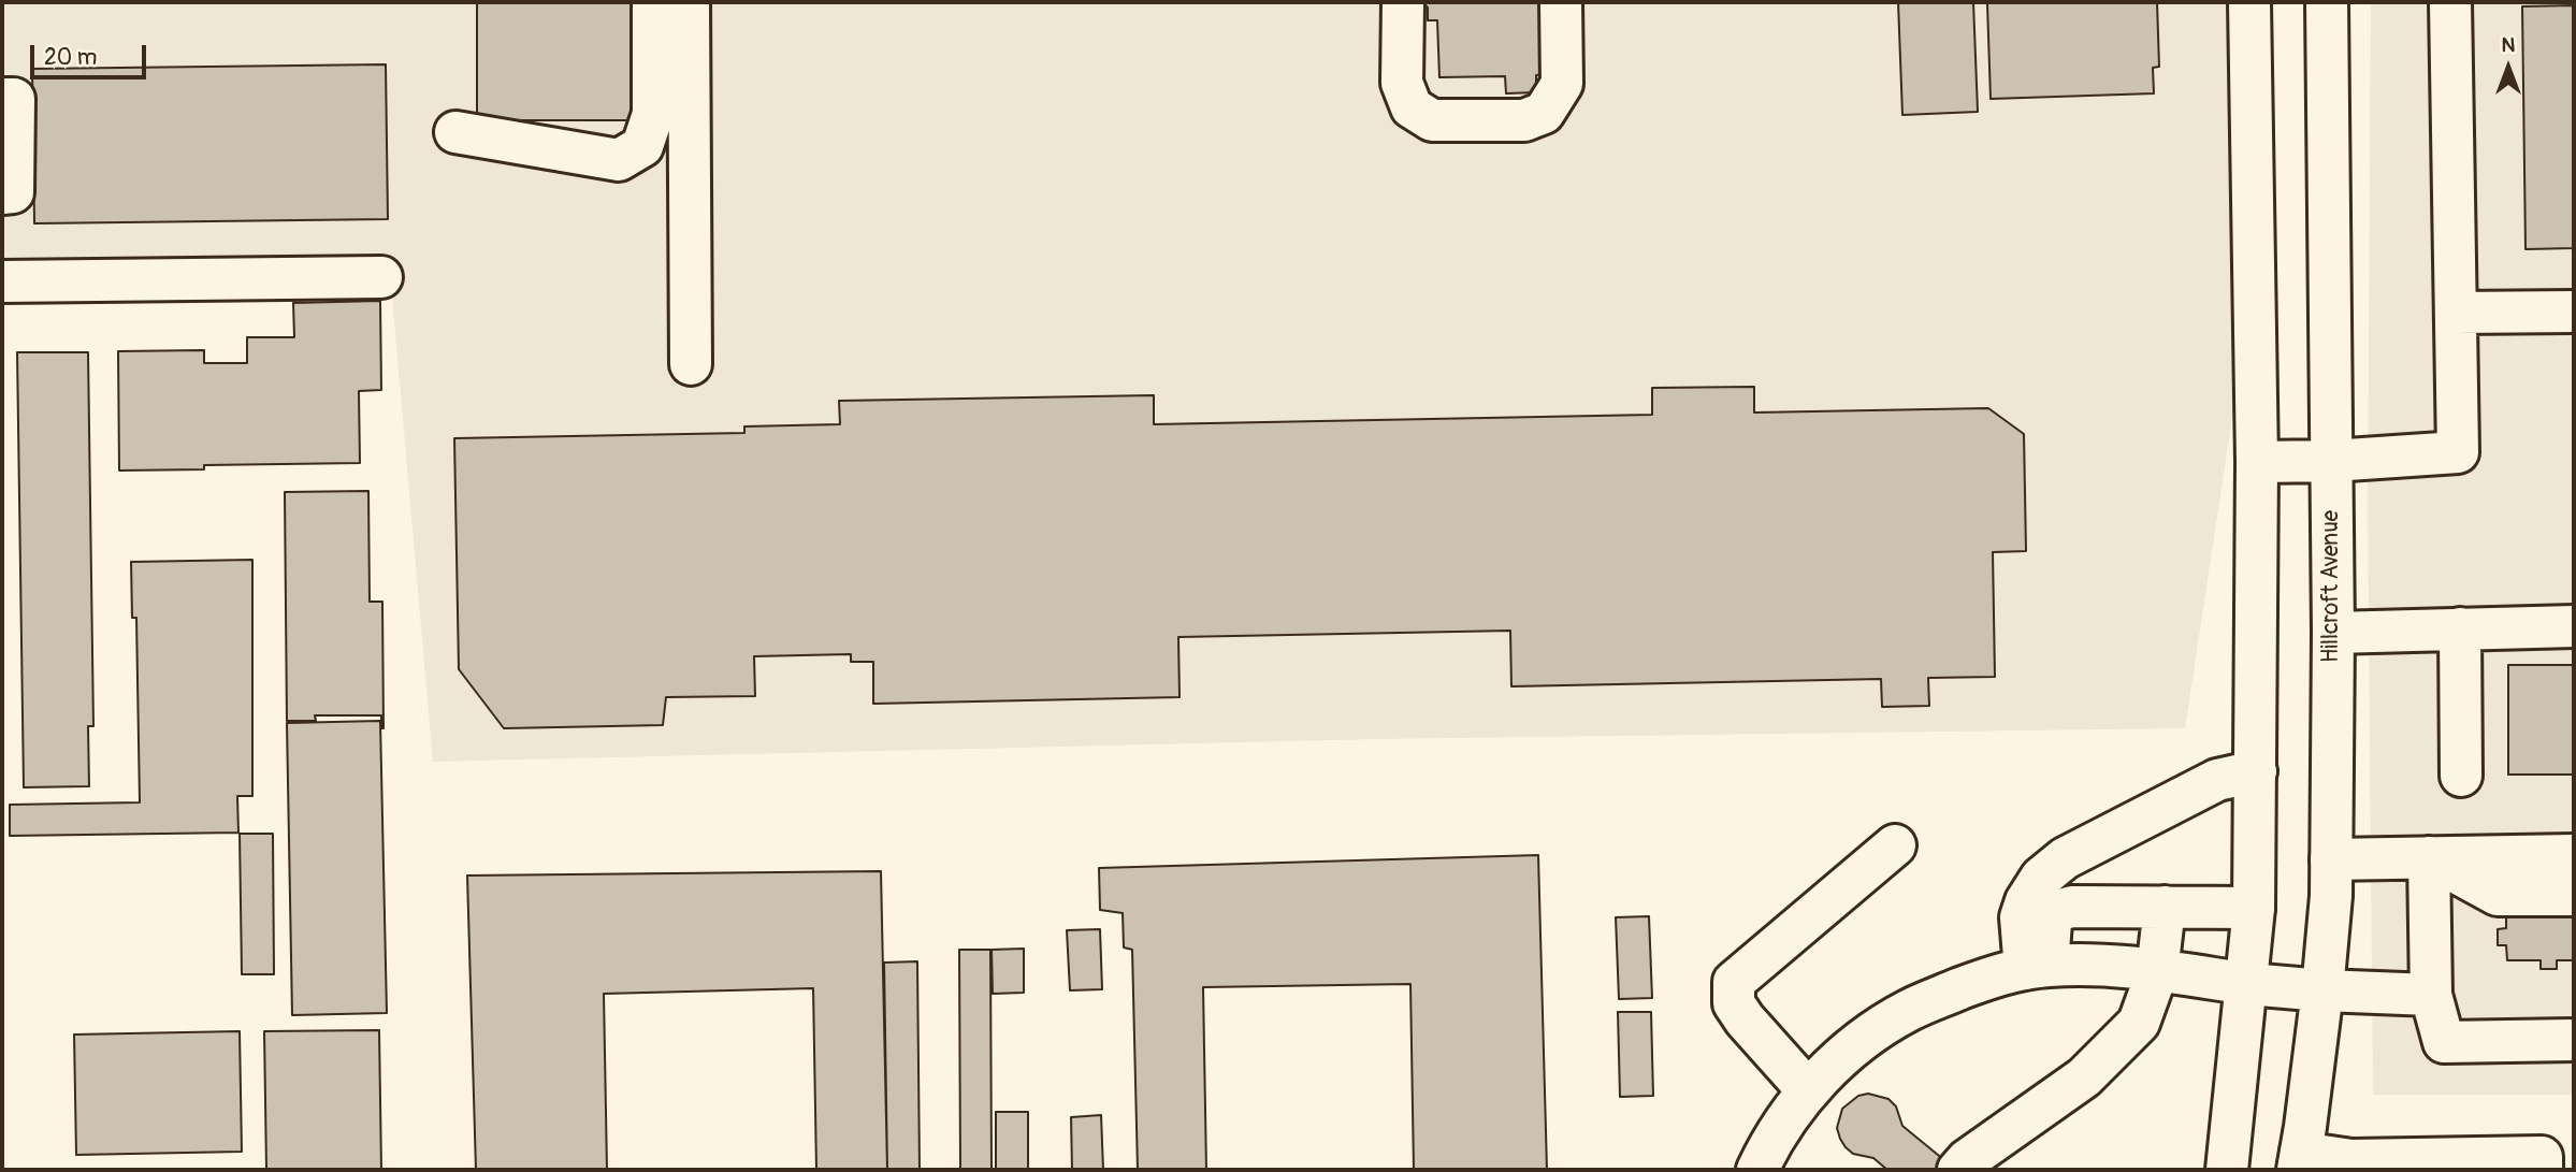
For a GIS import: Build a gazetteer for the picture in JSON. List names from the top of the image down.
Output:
{
  "streets": {
    "main road": ["Hillcroft Avenue"]
  },
  "scale_bar": "20 m",
  "north": "top"
}
